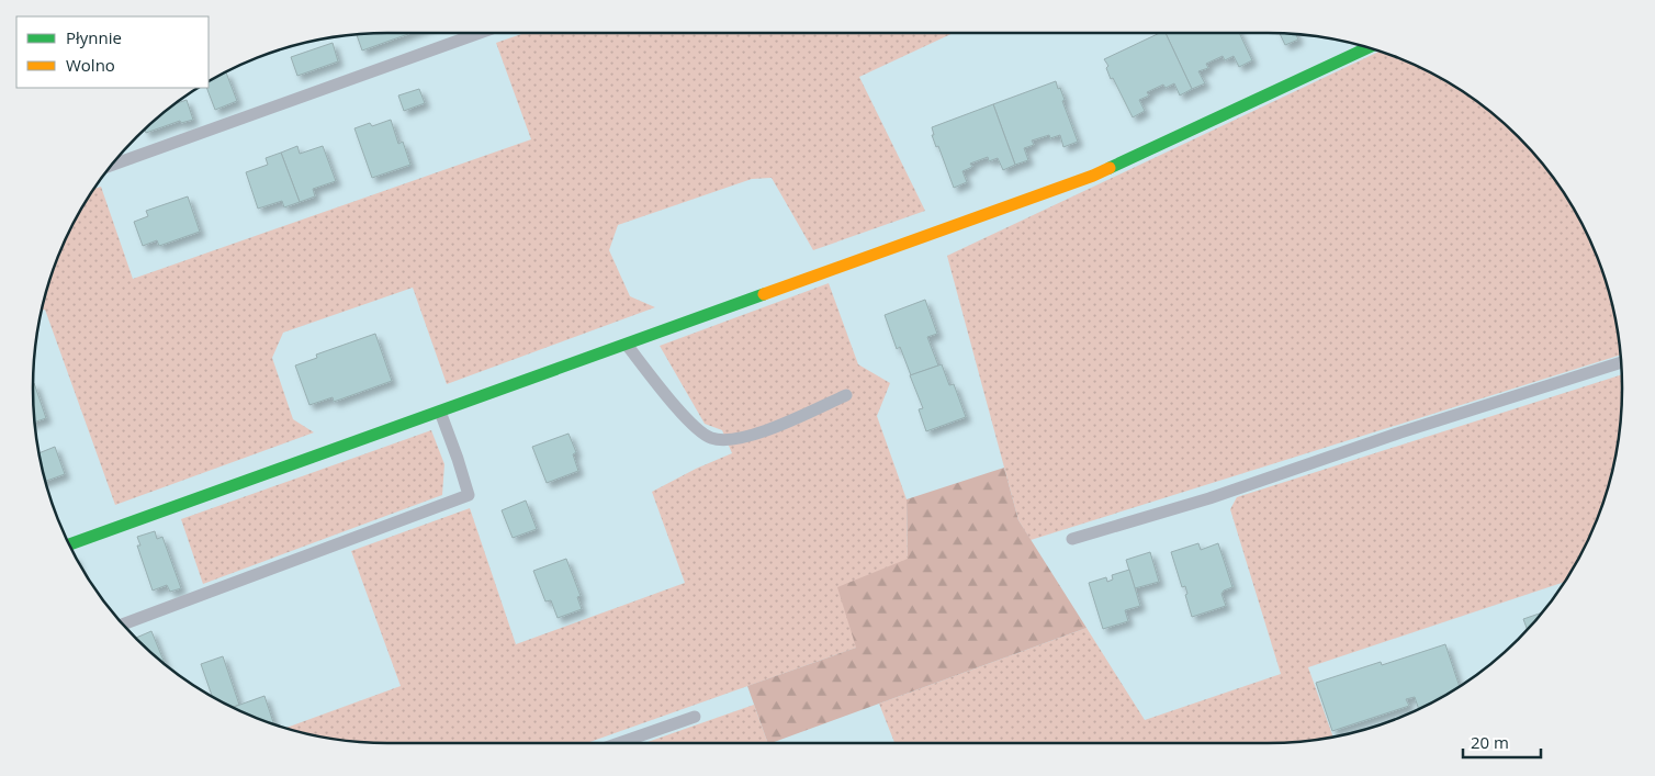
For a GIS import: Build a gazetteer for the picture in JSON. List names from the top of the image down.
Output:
{
  "legend": ["Płynnie", "Wolno"],
  "scale_bar": "20 m"
}
